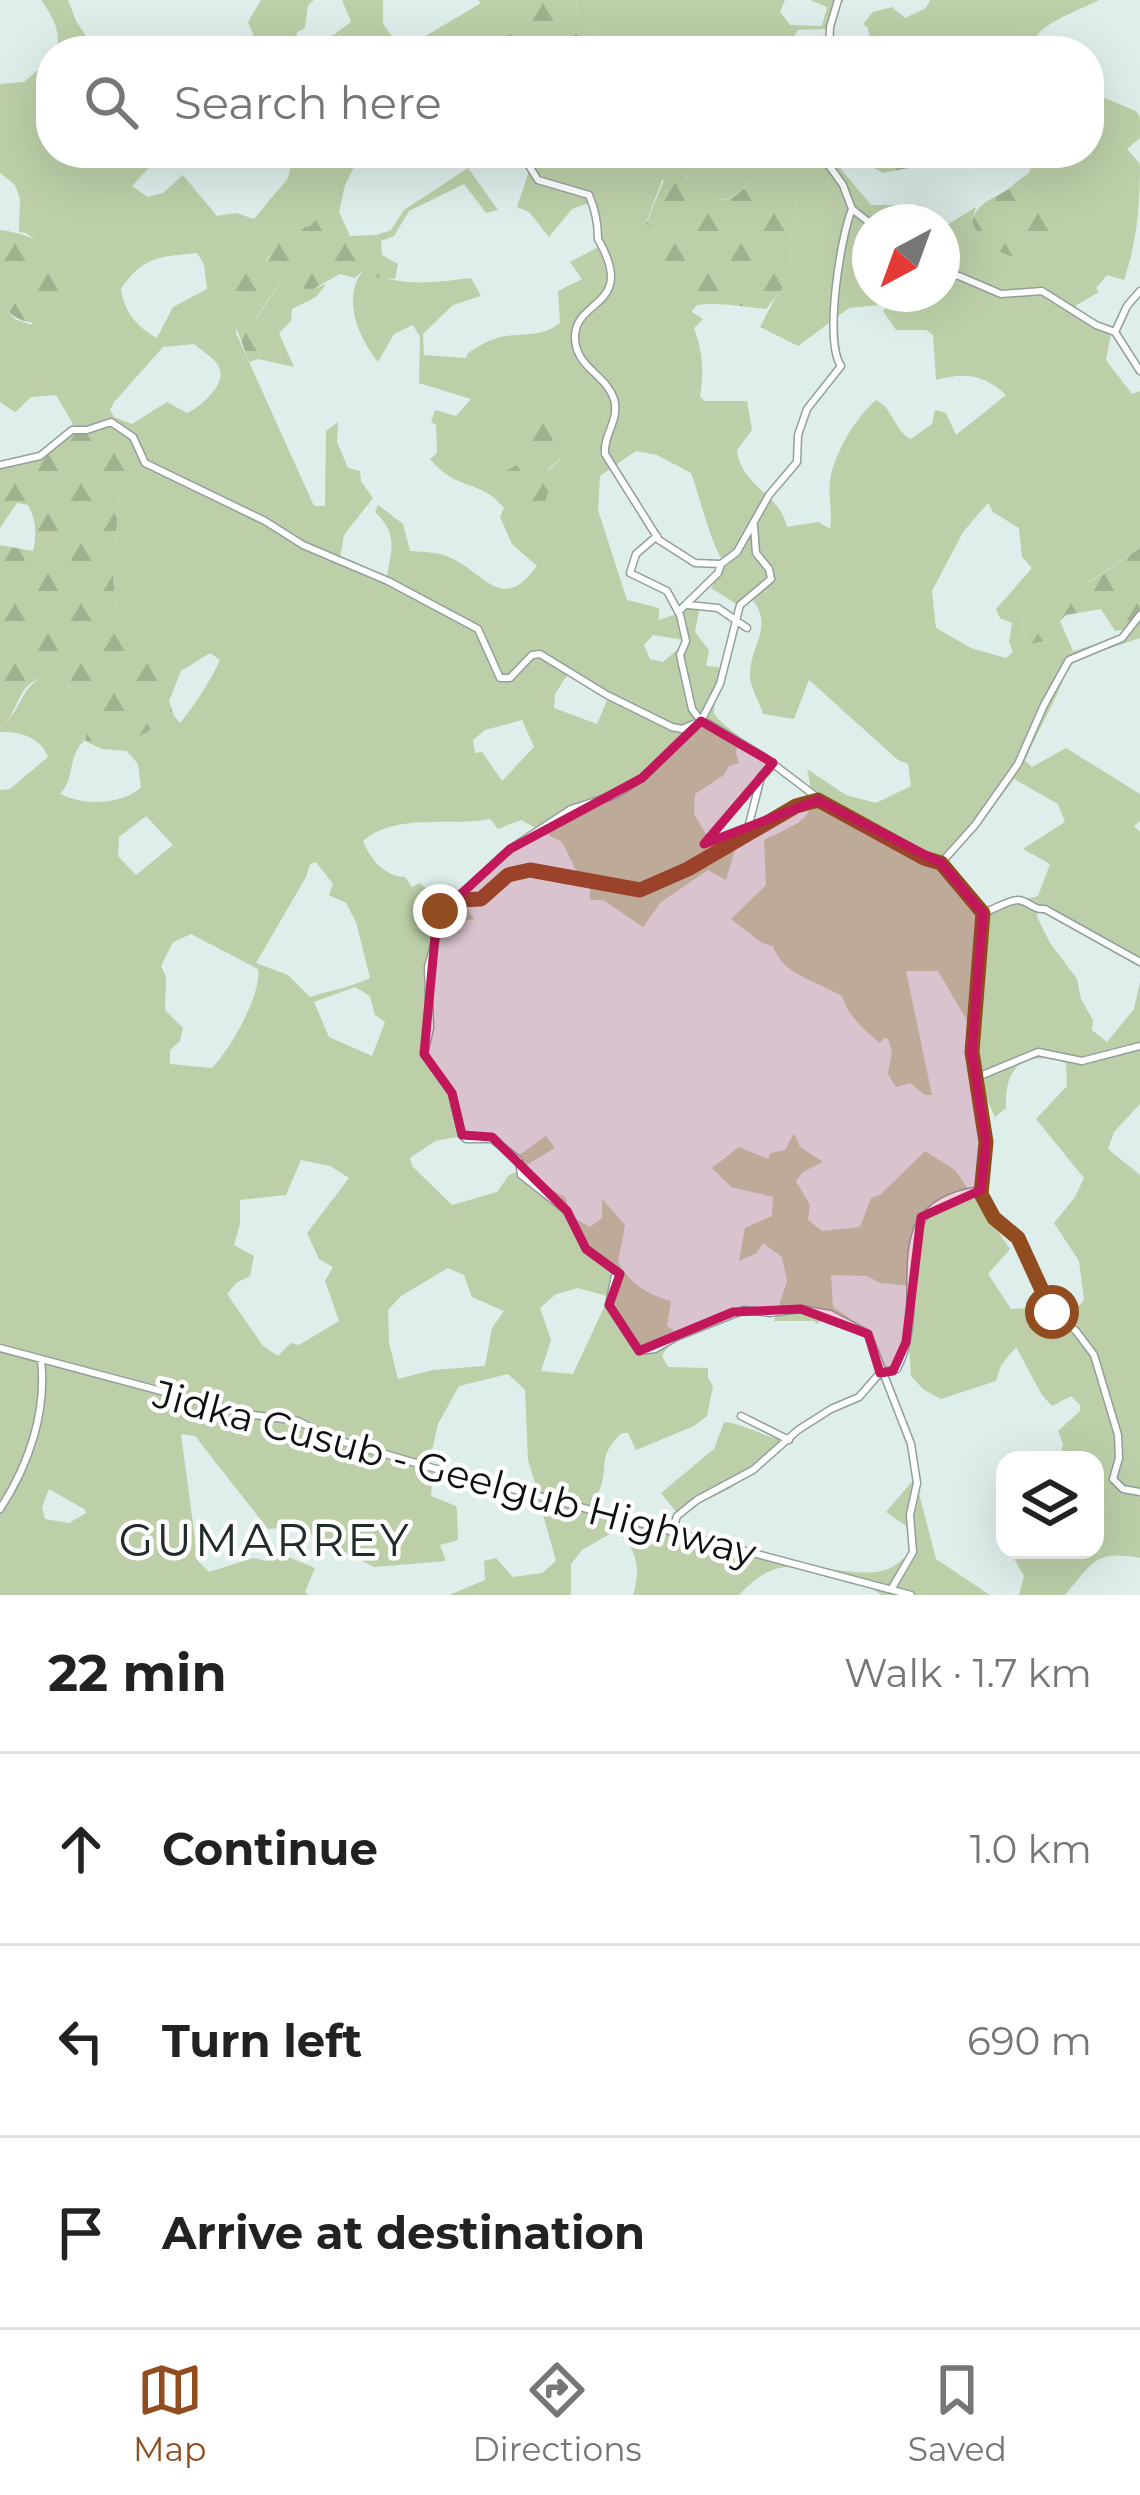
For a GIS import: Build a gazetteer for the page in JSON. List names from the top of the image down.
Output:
{
  "streets": {
    "street": ["Jidka Cusub - Geelgub Highway"]
  },
  "districts": ["GUMARREY"],
  "north": "bottom left",
  "page": {
    "search": "Search here",
    "heading": ["22 min", "Walk · 1.7 km"],
    "list": [
      ["Continue", "1.0 km"],
      ["Turn left", "690 m"],
      "Arrive at destination"
    ],
    "nav": ["Map", "Directions", "Saved"]
  }
}
